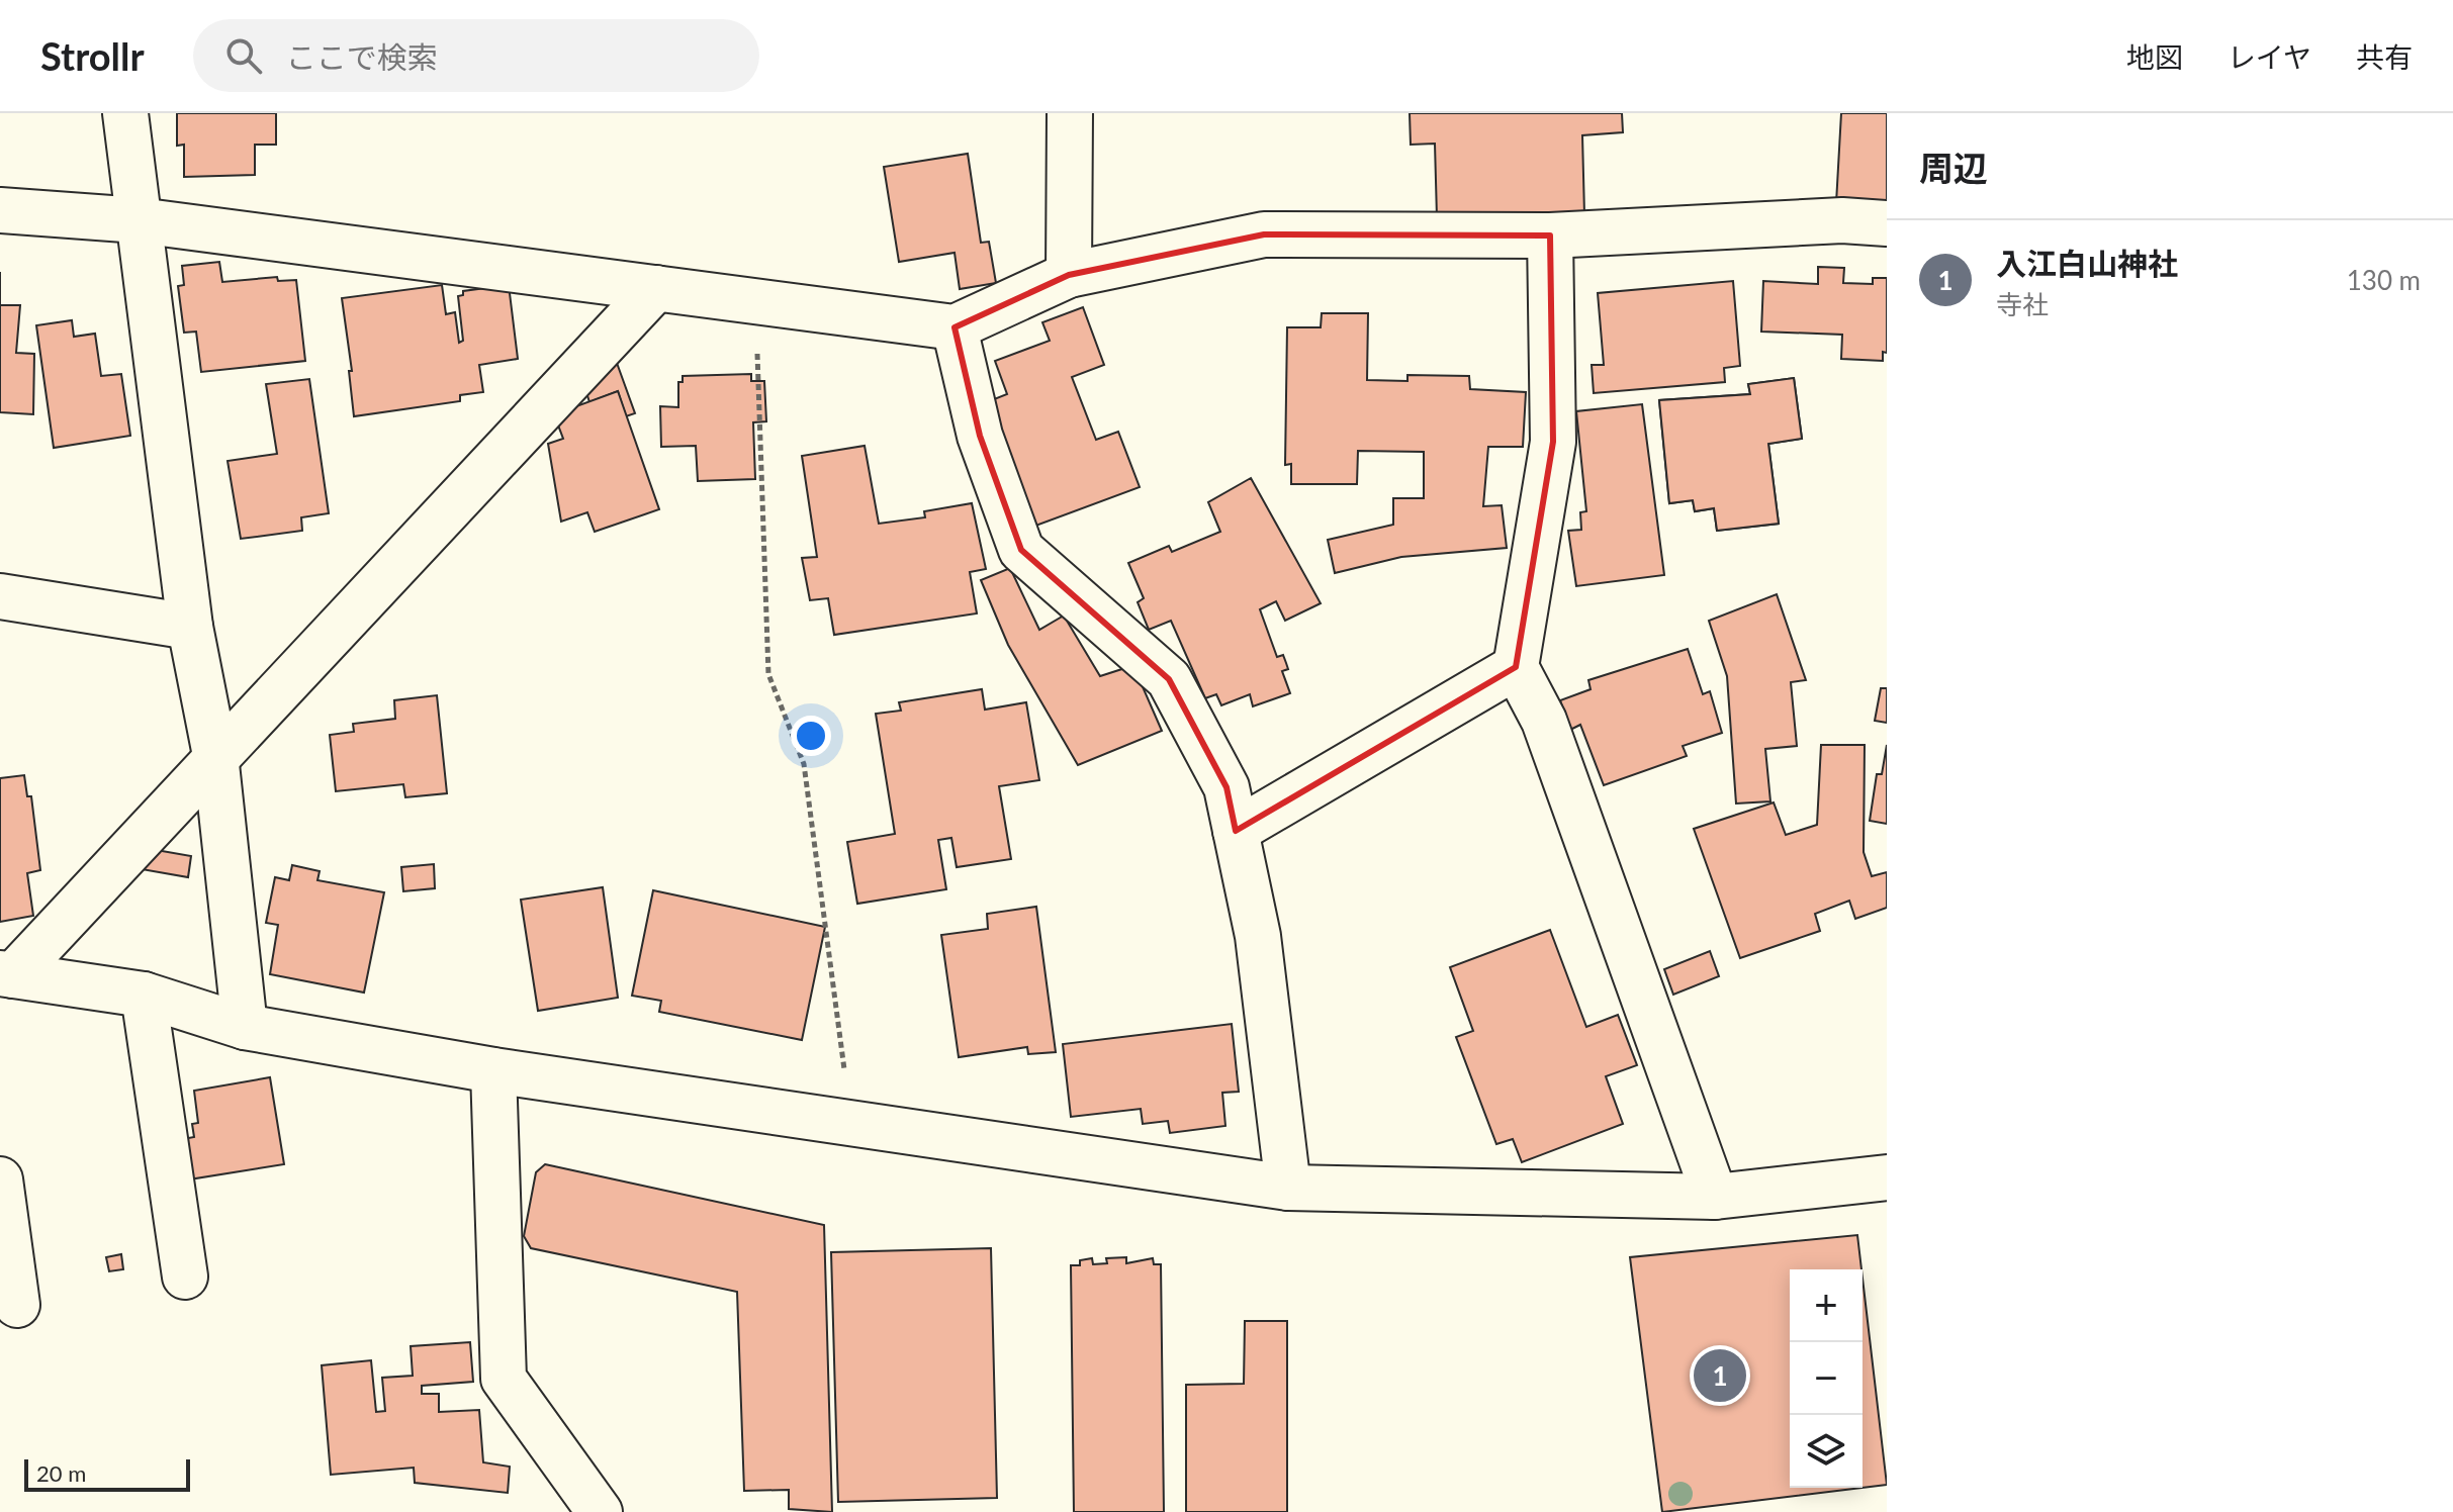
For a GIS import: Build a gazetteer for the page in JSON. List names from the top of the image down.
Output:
{
  "scale_bar": "20 m",
  "page": {
    "header": "Strollr",
    "search": "ここで検索",
    "nav": ["地図", "レイヤ", "共有"],
    "heading": "周辺",
    "list": [
      {
        "mark": "1",
        "name": "入江白山神社",
        "note": "寺社",
        "value": "130 m"
      }
    ],
    "map_buttons": ["+", "−"],
    "pins": "1",
    "scale": "20 m"
  }
}
